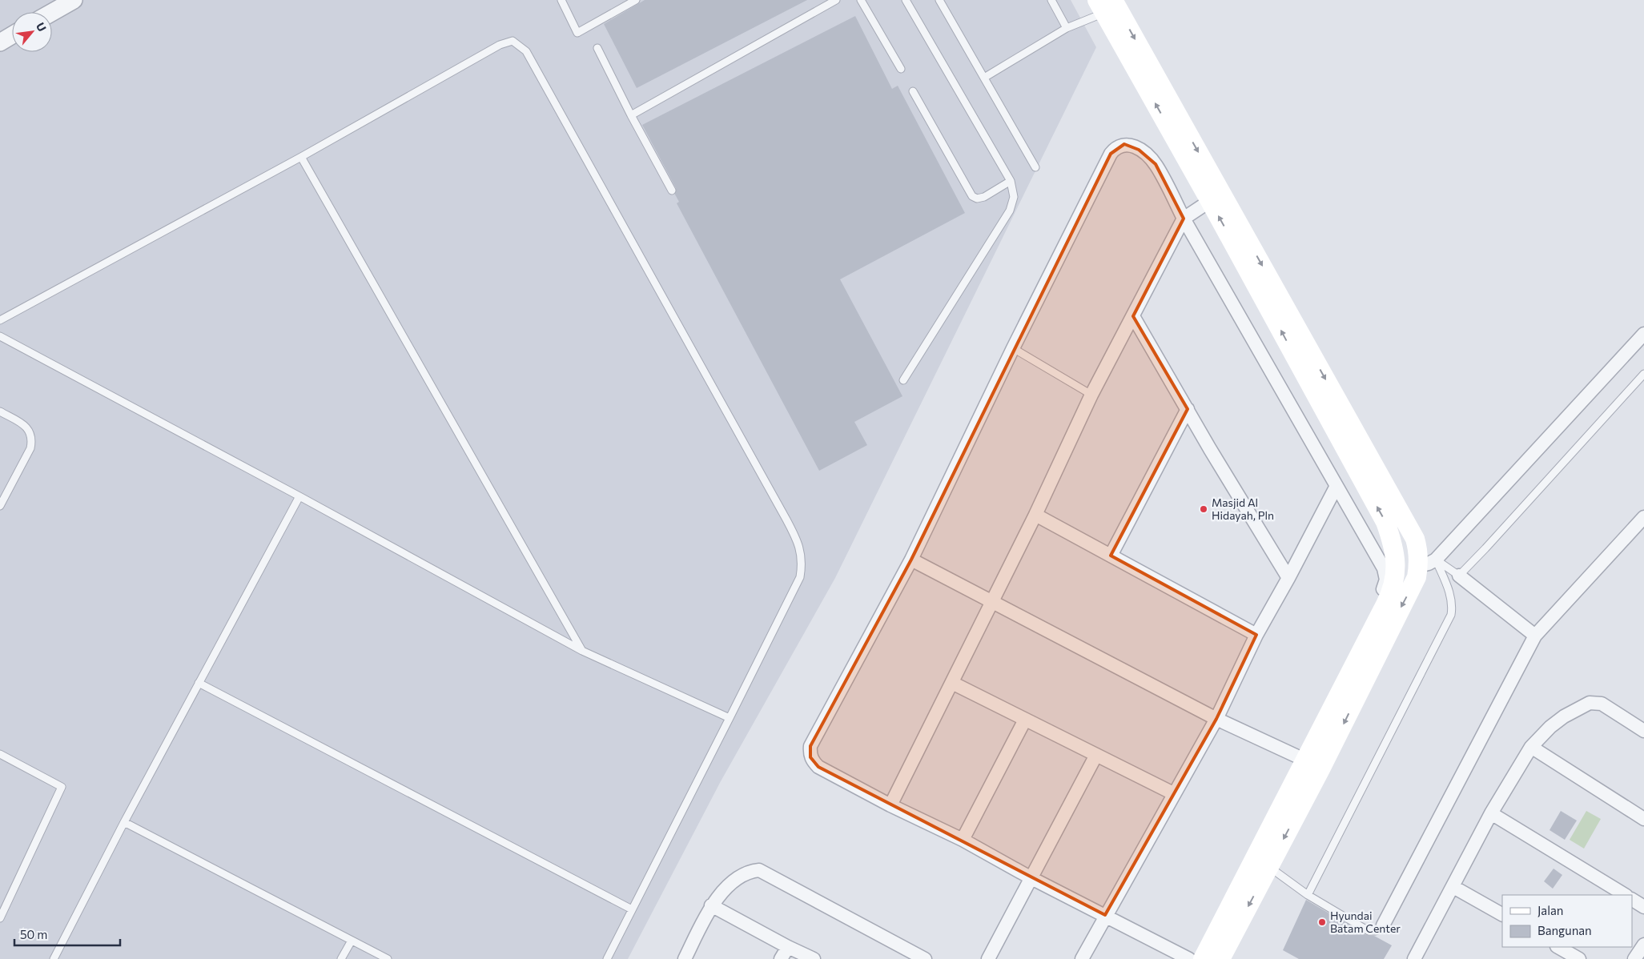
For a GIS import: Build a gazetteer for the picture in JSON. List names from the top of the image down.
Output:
{
  "places": ["Masjid Al Hidayah, Pln", "Hyundai Batam Center"],
  "legend": ["Jalan", "Bangunan"],
  "scale_bar": "50 m",
  "north": "top right"
}
